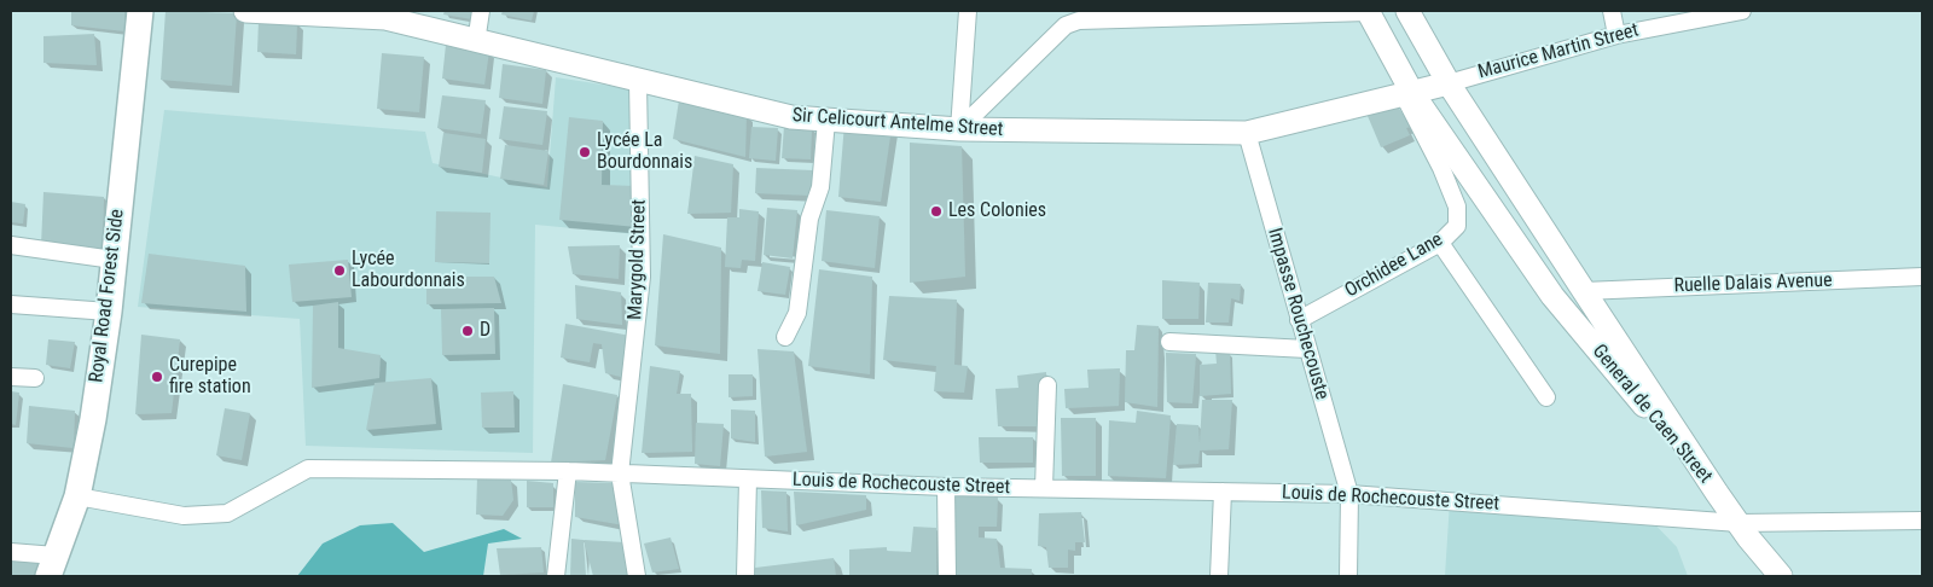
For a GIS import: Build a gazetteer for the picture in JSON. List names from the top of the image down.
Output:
{
  "streets": {
    "main road": ["Royal Road Forest Side"],
    "street": [
      "Maurice Martin Street",
      "Sir Celicourt Antelme Street",
      "Marygold Street",
      "Orchidee Lane",
      "Ruelle Dalais Avenue",
      "Impasse Rouchecouste",
      "General de Caen Street",
      "Louis de Rochecouste Street"
    ]
  },
  "crossings": [
    ["Maurice Martin Street", "Sir Celicourt Antelme Street"],
    ["Maurice Martin Street", "General de Caen Street"],
    ["Sir Celicourt Antelme Street", "Marygold Street"],
    ["Sir Celicourt Antelme Street", "Orchidee Lane"],
    ["Sir Celicourt Antelme Street", "Impasse Rouchecouste"],
    ["Sir Celicourt Antelme Street", "General de Caen Street"],
    ["Marygold Street", "Louis de Rochecouste Street"],
    ["Orchidee Lane", "Impasse Rouchecouste"],
    ["Orchidee Lane", "General de Caen Street"],
    ["Ruelle Dalais Avenue", "General de Caen Street"],
    ["Royal Road Forest Side", "Louis de Rochecouste Street"],
    ["Impasse Rouchecouste", "Louis de Rochecouste Street"]
  ],
  "places": [
    "Lycée La Bourdonnais",
    "Les Colonies",
    "Lycée Labourdonnais",
    "D",
    "Curepipe fire station"
  ]
}
